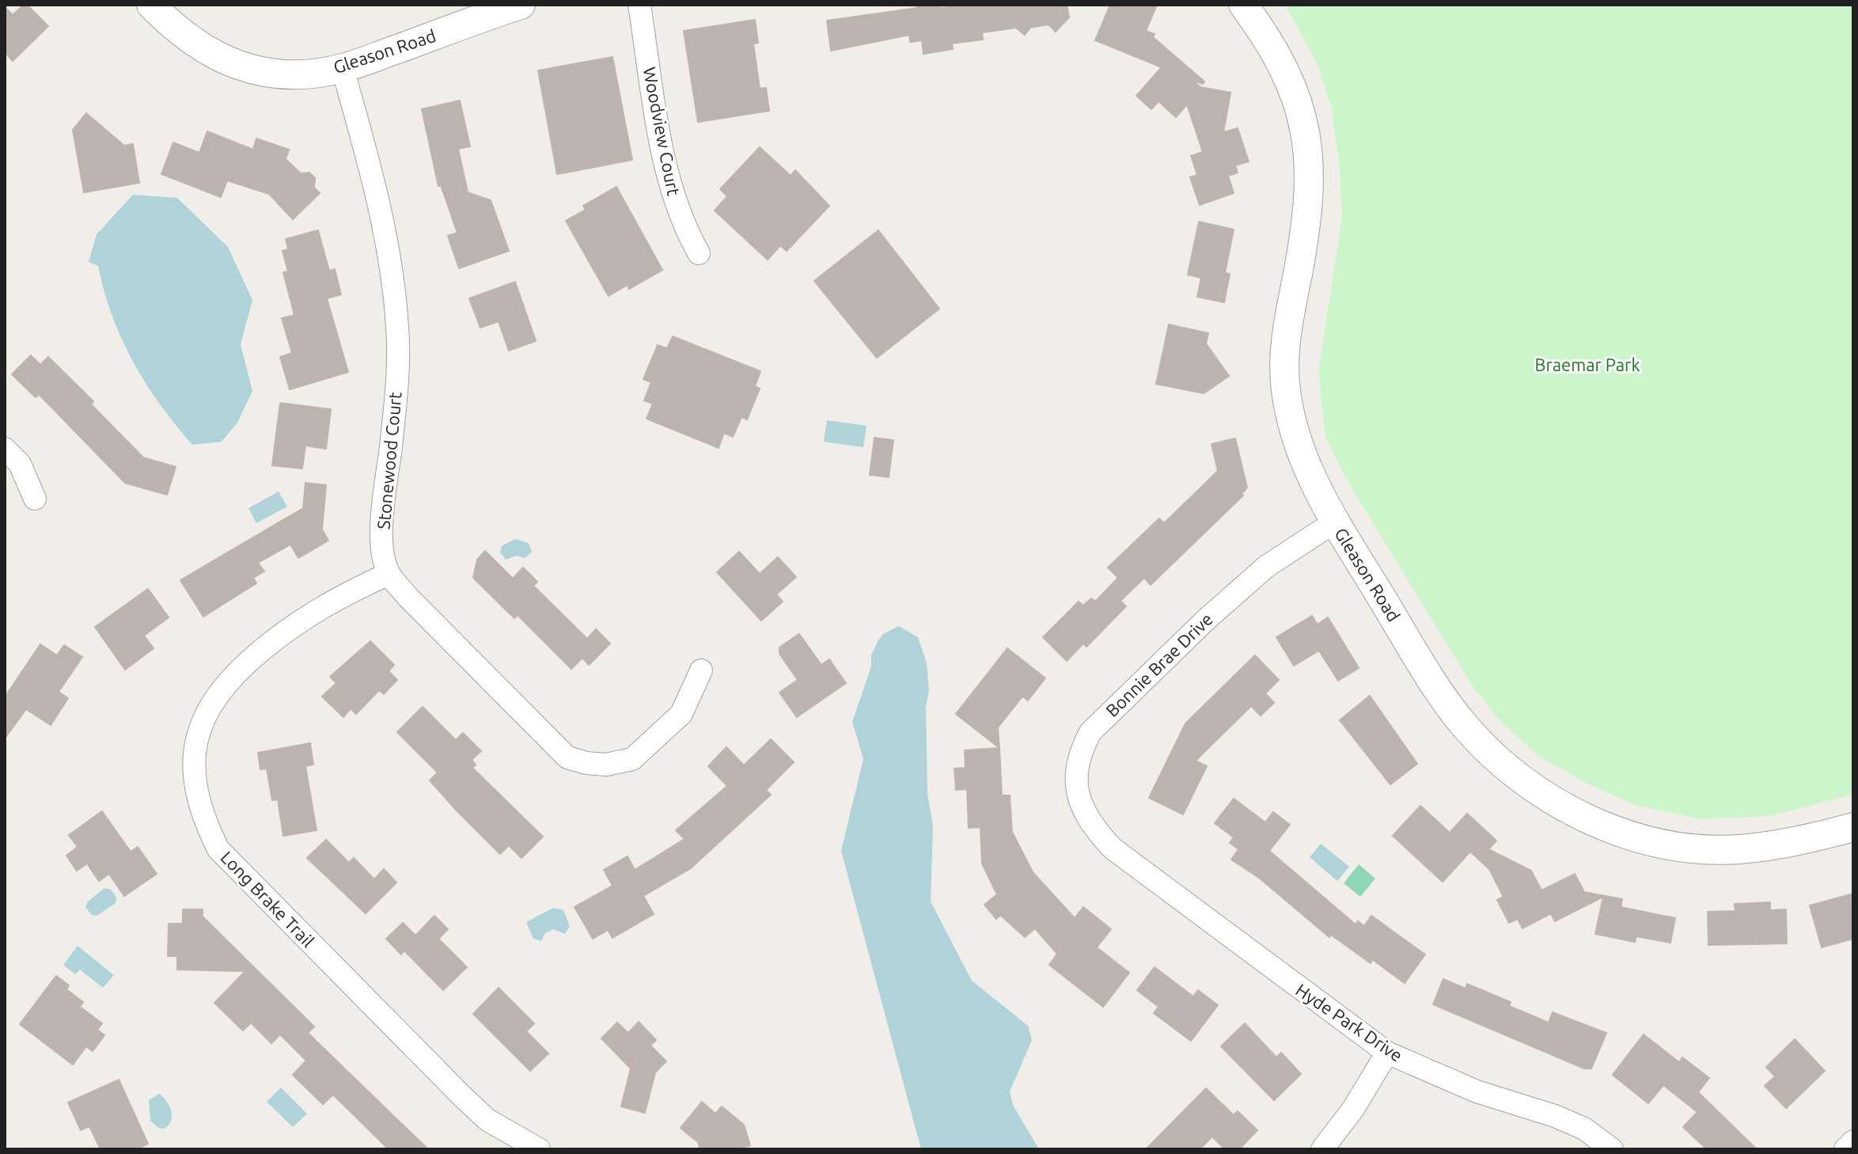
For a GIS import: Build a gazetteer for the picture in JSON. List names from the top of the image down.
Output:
{
  "streets": {
    "street": [
      "Gleason Road",
      "Woodview Court",
      "Stonewood Court",
      "Bonnie Brae Drive",
      "Long Brake Trail",
      "Hyde Park Drive"
    ]
  },
  "crossings": [
    ["Gleason Road", "Stonewood Court"],
    ["Gleason Road", "Bonnie Brae Drive"],
    ["Stonewood Court", "Long Brake Trail"],
    ["Bonnie Brae Drive", "Hyde Park Drive"]
  ],
  "parks": ["Braemar Park"]
}
